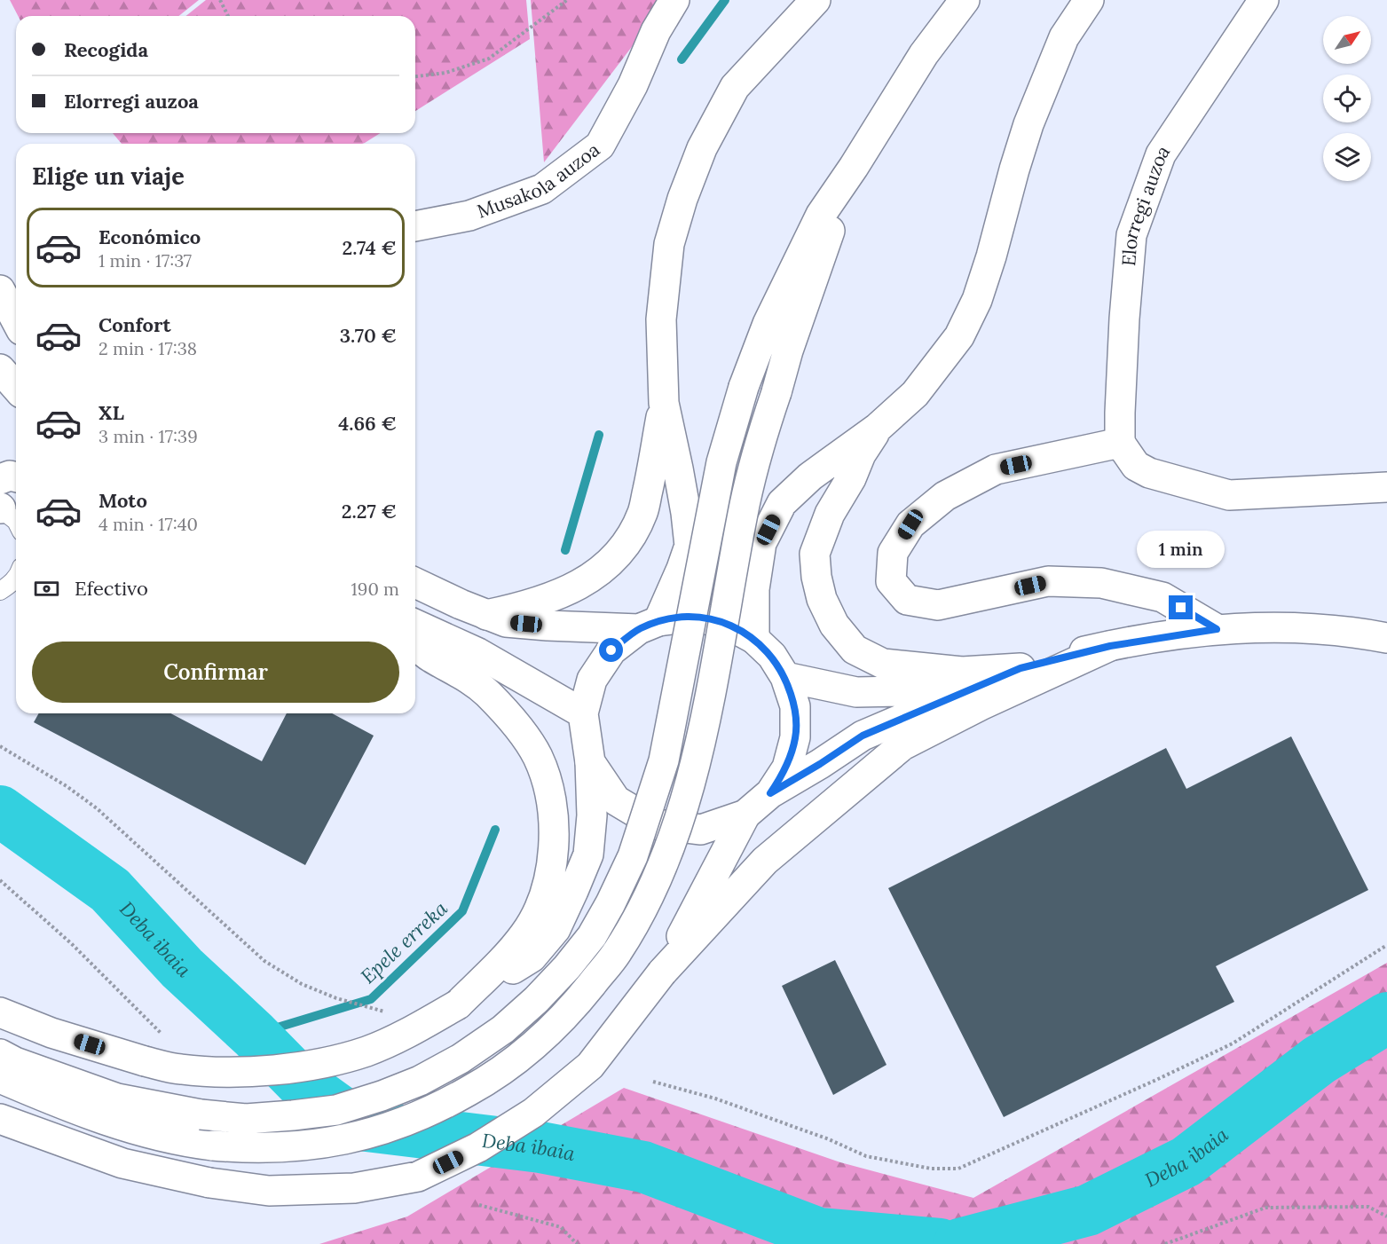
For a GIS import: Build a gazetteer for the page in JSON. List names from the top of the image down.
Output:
{
  "streets": {
    "main road": ["Musakola auzoa", "Elorregi auzoa"]
  },
  "water": ["Deba ibaia", "Epele erreka"],
  "north": "top right",
  "page": {
    "banner": ["Recogida", "Elorregi auzoa"],
    "heading": "Elige un viaje",
    "list": [
      {
        "name": "Económico",
        "note": "1 min · 17:37",
        "value": "2.74 €"
      },
      {
        "name": "Confort",
        "note": "2 min · 17:38",
        "value": "3.70 €"
      },
      {
        "name": "XL",
        "note": "3 min · 17:39",
        "value": "4.66 €"
      },
      {
        "name": "Moto",
        "note": "4 min · 17:40",
        "value": "2.27 €"
      }
    ],
    "bubble": "1 min",
    "pay": ["Efectivo", "190 m"],
    "buttons": "Confirmar"
  }
}
